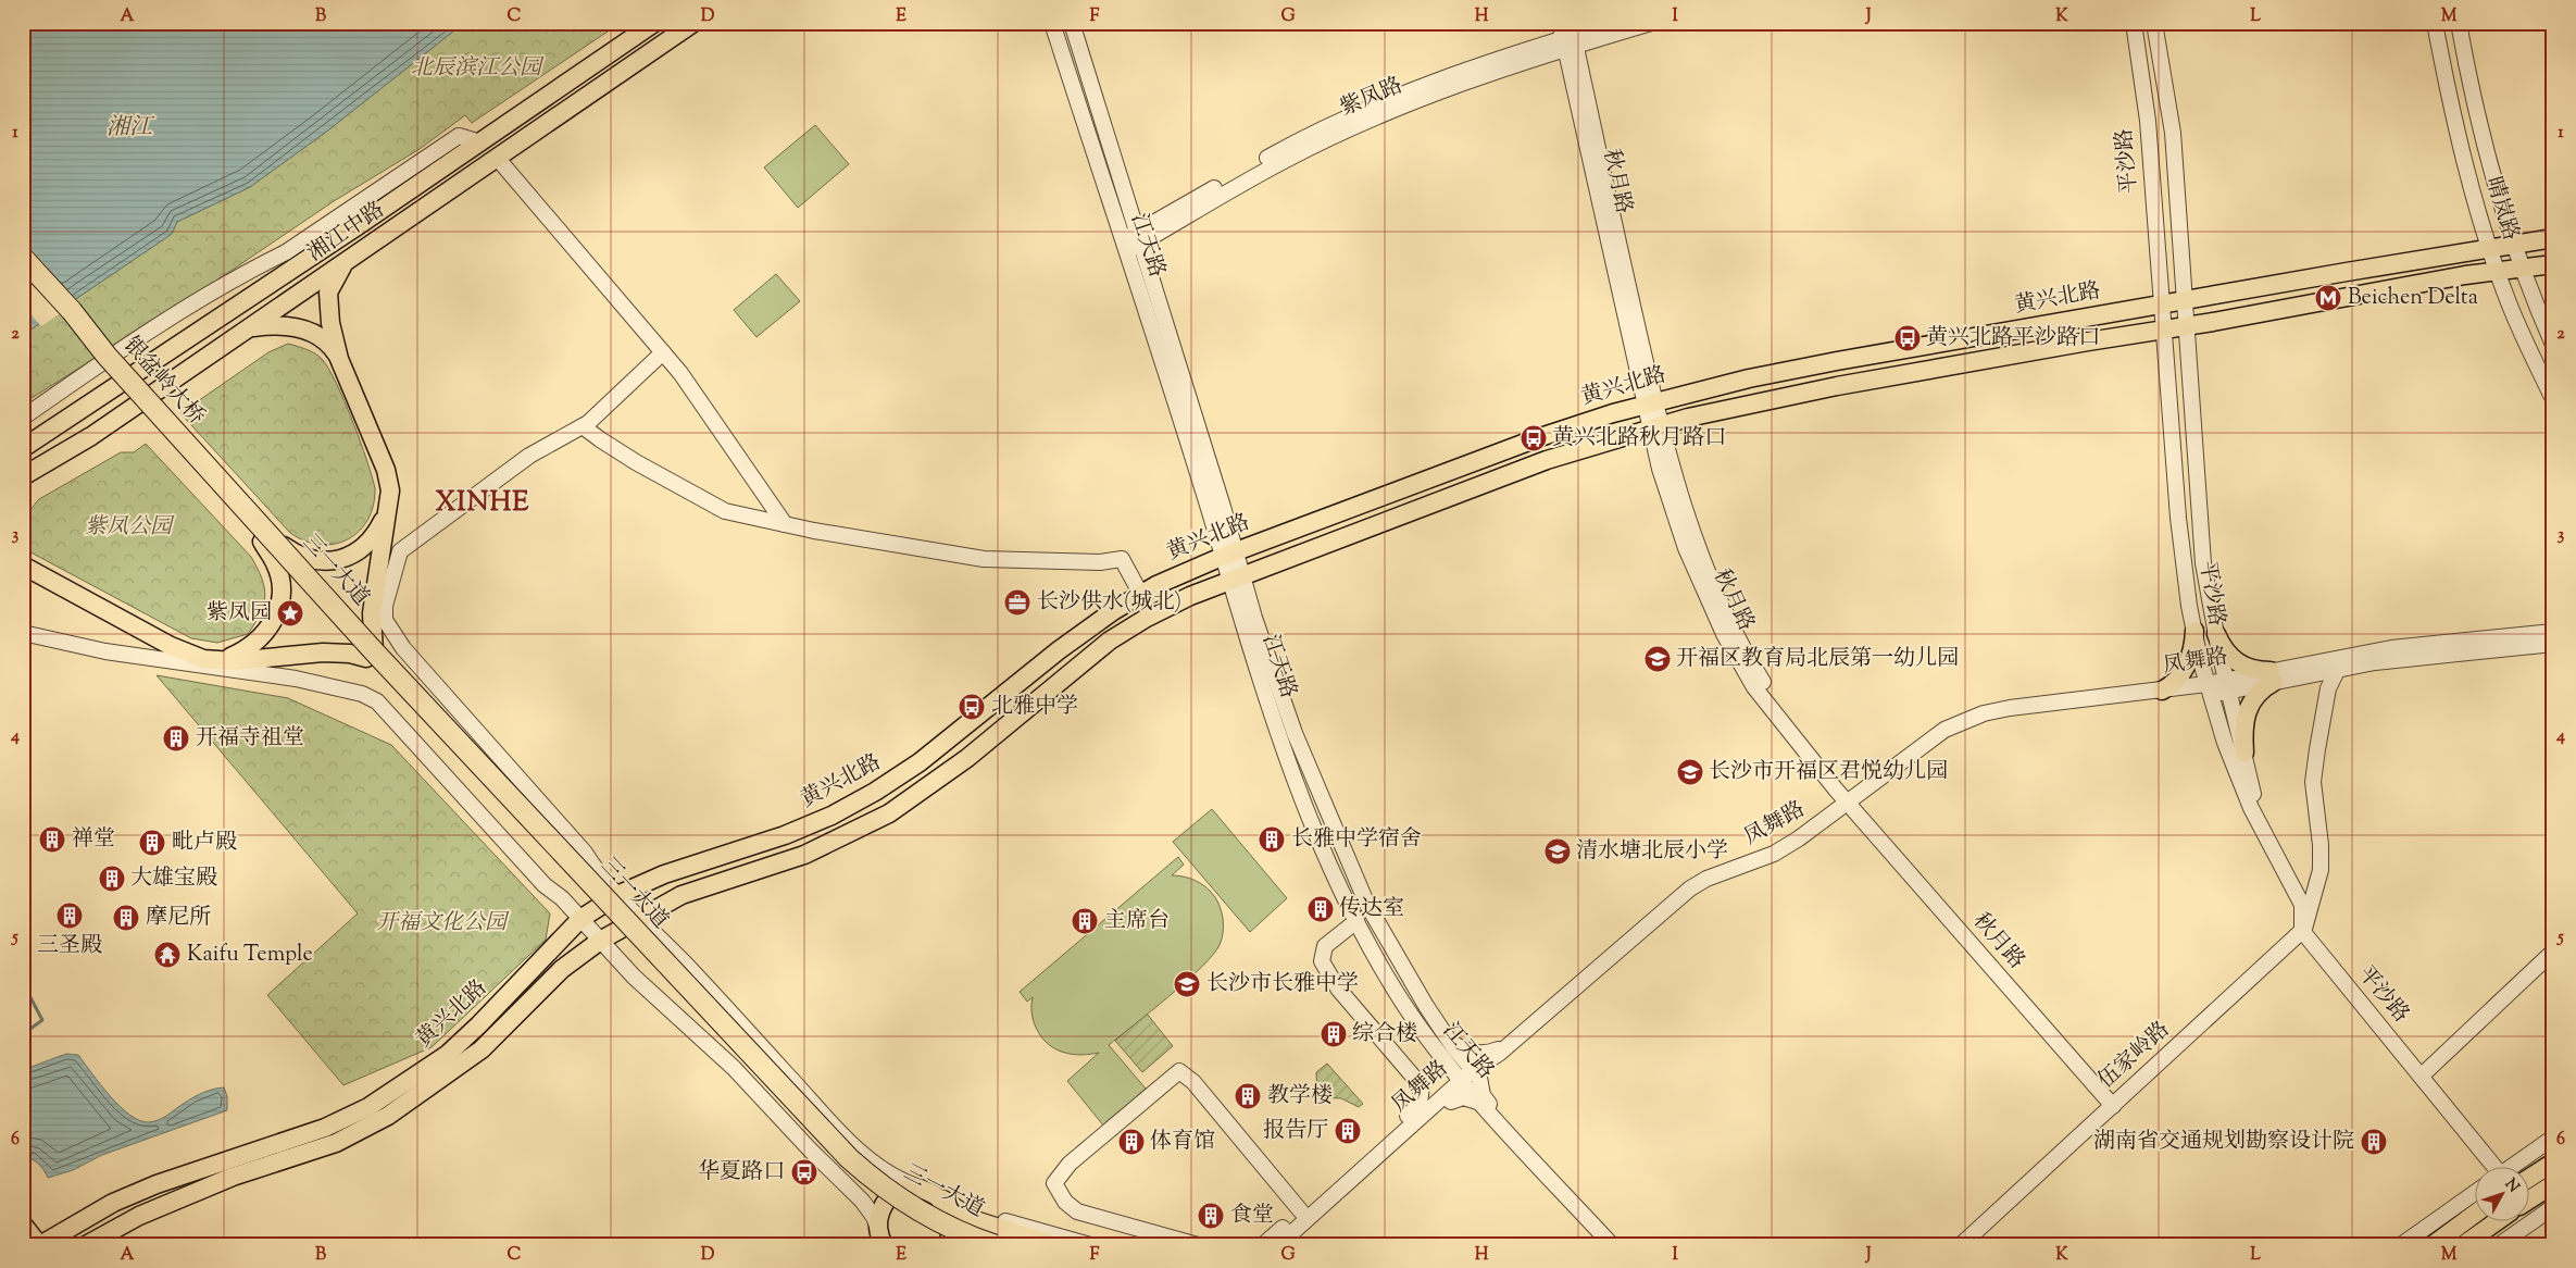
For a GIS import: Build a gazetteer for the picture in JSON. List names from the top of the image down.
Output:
{
  "streets": {
    "highway": ["银盆岭大桥", "三一大道"],
    "main road": ["湘江中路", "黄兴北路"],
    "street": [
      "紫凤路",
      "平沙路",
      "秋月路",
      "晴岚路",
      "江天路",
      "凤舞路",
      "伍家岭路"
    ]
  },
  "crossings": [
    ["紫凤路", "秋月路"],
    ["紫凤路", "江天路"],
    ["平沙路", "黄兴北路"],
    ["平沙路", "凤舞路"],
    ["平沙路", "伍家岭路"],
    ["秋月路", "黄兴北路"],
    ["秋月路", "凤舞路"],
    ["秋月路", "伍家岭路"],
    ["晴岚路", "黄兴北路"],
    ["江天路", "黄兴北路"],
    ["江天路", "凤舞路"],
    ["银盆岭大桥", "三一大道"],
    ["凤舞路", "伍家岭路"]
  ],
  "districts": ["XINHE"],
  "water": ["湘江"],
  "parks": ["北辰滨江公园", "紫凤公园", "开福文化公园"],
  "places": {
    "metro station": ["Beichen Delta"],
    "bus stop": [
      "黄兴北路平沙路口",
      "黄兴北路秋月路口",
      "北雅中学",
      "华夏路口"
    ],
    "office": ["长沙供水(城北)"],
    "place": ["紫凤园"],
    "school or university": [
      "开福区教育局北辰第一幼儿园",
      "长沙市开福区君悦幼儿园",
      "清水塘北辰小学",
      "长沙市长雅中学"
    ],
    "building": [
      "开福寺祖堂",
      "禅堂",
      "长雅中学宿舍",
      "毗卢殿",
      "大雄宝殿",
      "传达室",
      "三圣殿",
      "摩尼所",
      "主席台",
      "综合楼",
      "教学楼",
      "报告厅",
      "体育馆",
      "湖南省交通规划勘察设计院",
      "食堂"
    ],
    "temple": ["Kaifu Temple"]
  },
  "north": "top right",
  "grid": {
    "columns": [
      "A",
      "B",
      "C",
      "D",
      "E",
      "F",
      "G",
      "H",
      "I",
      "J",
      "K",
      "L",
      "M"
    ],
    "rows": [
      "1",
      "2",
      "3",
      "4",
      "5",
      "6"
    ]
  }
}
